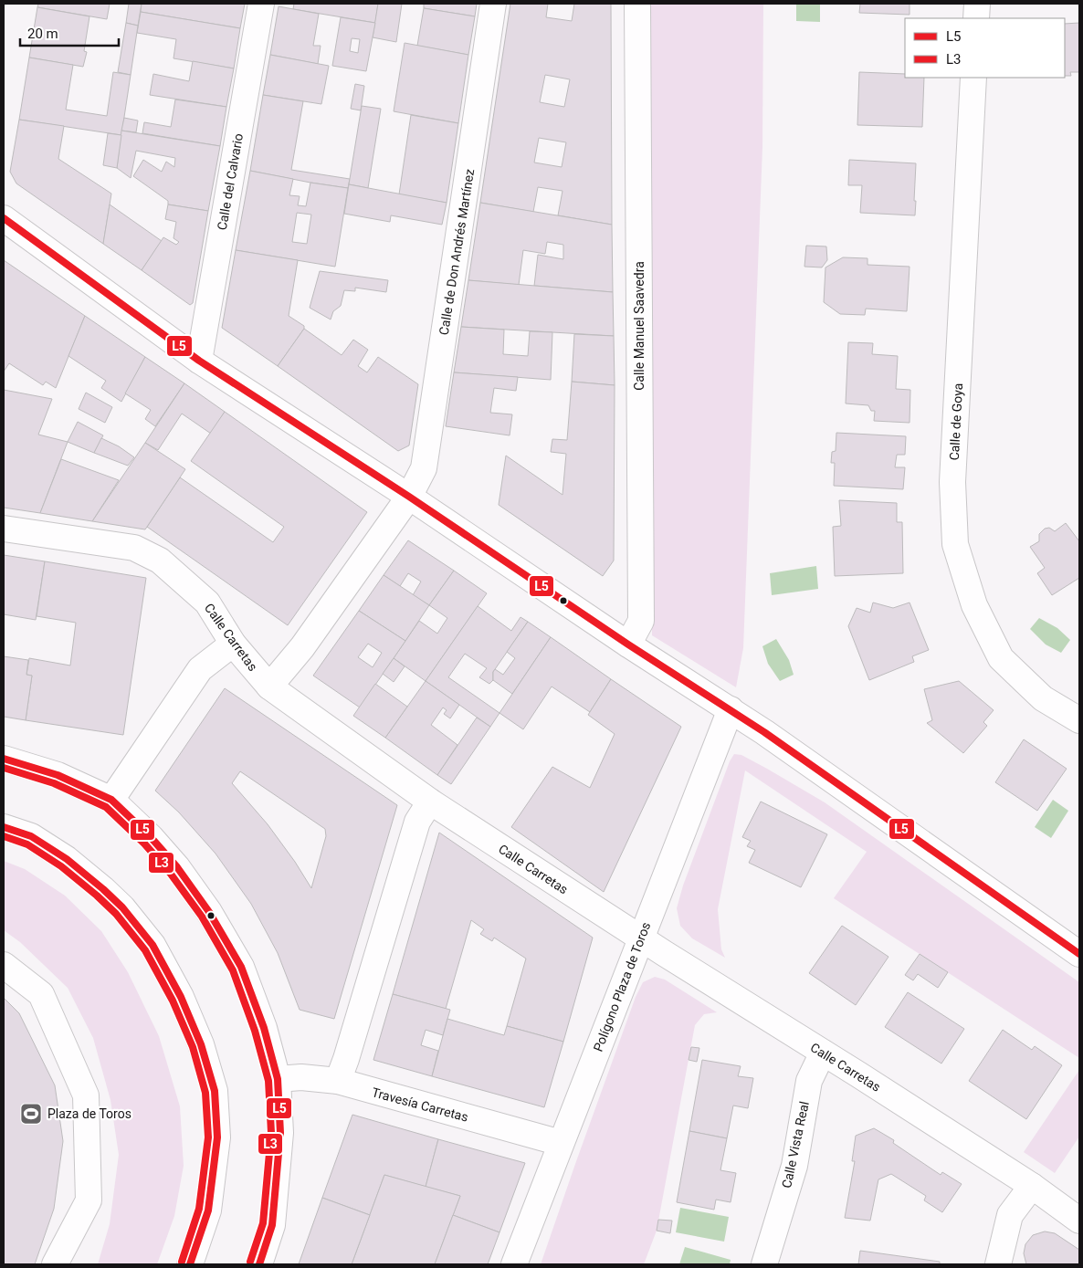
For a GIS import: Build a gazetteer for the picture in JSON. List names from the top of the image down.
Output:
{
  "streets": {
    "street": [
      "Calle del Calvario",
      "Calle de Don Andrés Martínez",
      "Calle Manuel Saavedra",
      "Calle de Goya",
      "Calle Carretas",
      "Polígono Plaza de Toros",
      "Travesía Carretas",
      "Calle Vista Real"
    ]
  },
  "crossings": [
    ["Calle de Don Andrés Martínez", "Calle Carretas"],
    ["Calle Carretas", "Polígono Plaza de Toros"],
    ["Calle Carretas", "Calle Vista Real"],
    ["Polígono Plaza de Toros", "Travesía Carretas"]
  ],
  "places": {
    "sports": ["Plaza de Toros"]
  },
  "lines": ["transit line L5", "transit line L3"],
  "legend": ["L5", "L3"],
  "scale_bar": "20 m"
}
